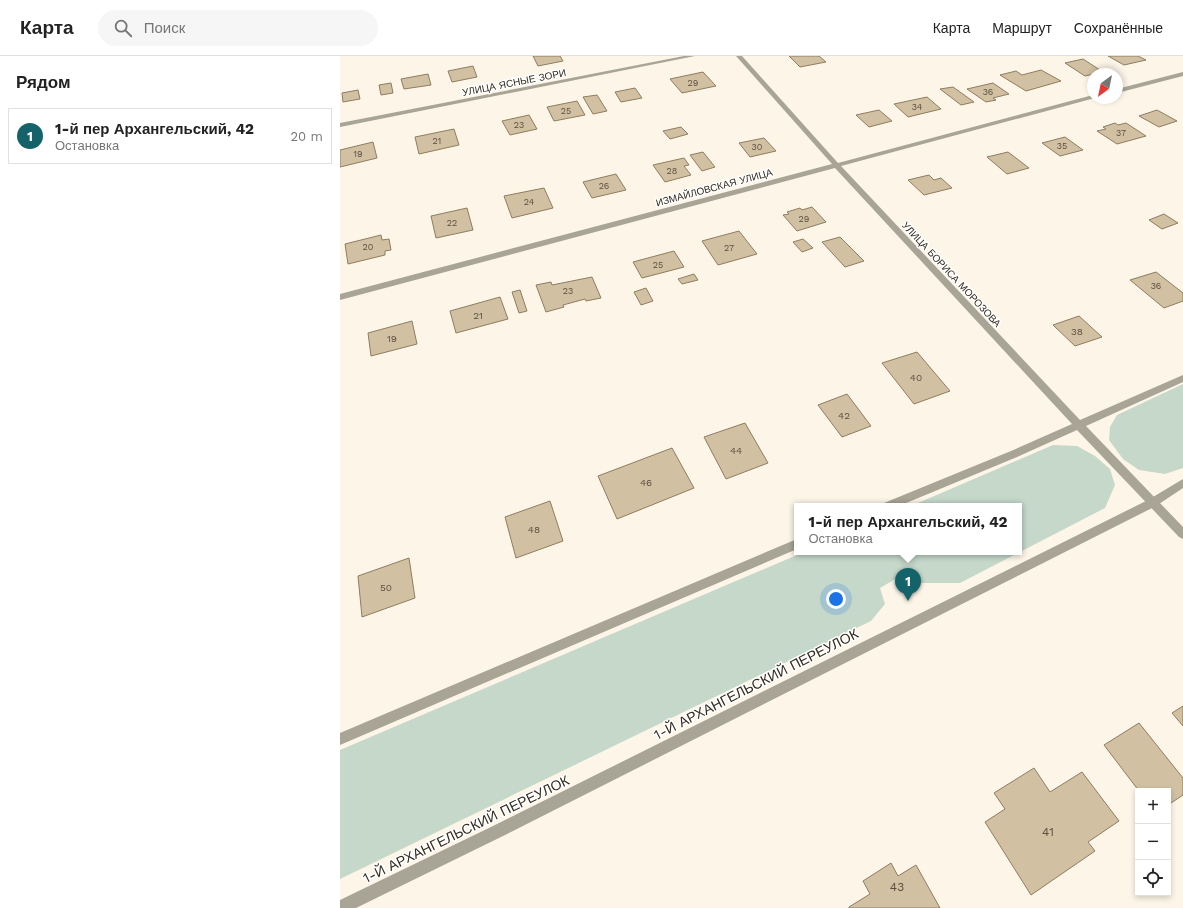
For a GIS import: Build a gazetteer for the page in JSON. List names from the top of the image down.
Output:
{
  "streets": {
    "street": [
      "УЛИЦА ЯСНЫЕ ЗОРИ",
      "ИЗМАЙЛОВСКАЯ УЛИЦА",
      "УЛИЦА БОРИСА МОРОЗОВА",
      "1-Й АРХАНГЕЛЬСКИЙ ПЕРЕУЛОК"
    ]
  },
  "crossings": [
    ["ИЗМАЙЛОВСКАЯ УЛИЦА", "УЛИЦА БОРИСА МОРОЗОВА"],
    ["УЛИЦА БОРИСА МОРОЗОВА", "1-Й АРХАНГЕЛЬСКИЙ ПЕРЕУЛОК"]
  ],
  "house_numbers": [
    "29",
    "36",
    "34",
    "25",
    "23",
    "37",
    "21",
    "35",
    "30",
    "19",
    "28",
    "26",
    "24",
    "29",
    "22",
    "20",
    "27",
    "25",
    "36",
    "23",
    "21",
    "38",
    "19",
    "40",
    "42",
    "44",
    "46",
    "48",
    "50",
    "41",
    "43"
  ],
  "north": "bottom left",
  "page": {
    "header": "Карта",
    "search": "Поиск",
    "nav": ["Карта", "Маршрут", "Сохранённые"],
    "heading": "Рядом",
    "list": [
      {
        "mark": "1",
        "name": "1-й пер Архангельский, 42",
        "note": "Остановка",
        "value": "20 m"
      }
    ],
    "popup": ["1-й пер Архангельский, 42", "Остановка"],
    "pins": "1",
    "map_buttons": ["+", "−"]
  }
}
